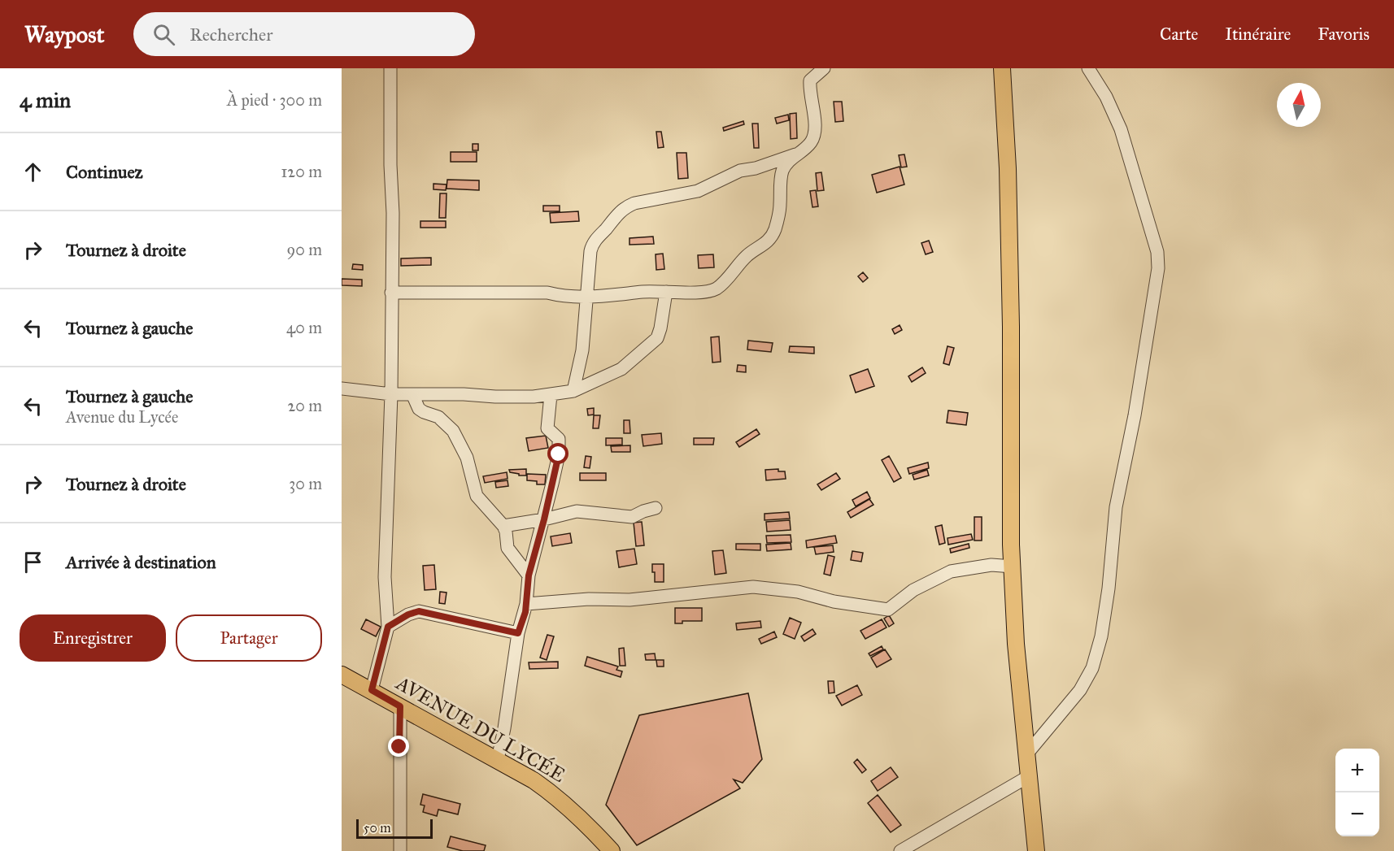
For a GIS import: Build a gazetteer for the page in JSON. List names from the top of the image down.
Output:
{
  "streets": {
    "main road": ["AVENUE DU LYCÉE"]
  },
  "scale_bar": "50 m",
  "north": "top",
  "page": {
    "header": "Waypost",
    "search": "Rechercher",
    "nav": ["Carte", "Itinéraire", "Favoris"],
    "heading": ["4 min", "À pied · 300 m"],
    "list": [
      ["Continuez", "120 m"],
      ["Tournez à droite", "90 m"],
      ["Tournez à gauche", "40 m"],
      ["Tournez à gauche", "Avenue du Lycée", "20 m"],
      ["Tournez à droite", "30 m"],
      "Arrivée à destination"
    ],
    "buttons": ["Enregistrer", "Partager"],
    "map_buttons": ["+", "−"],
    "scale": "50 m"
  }
}
